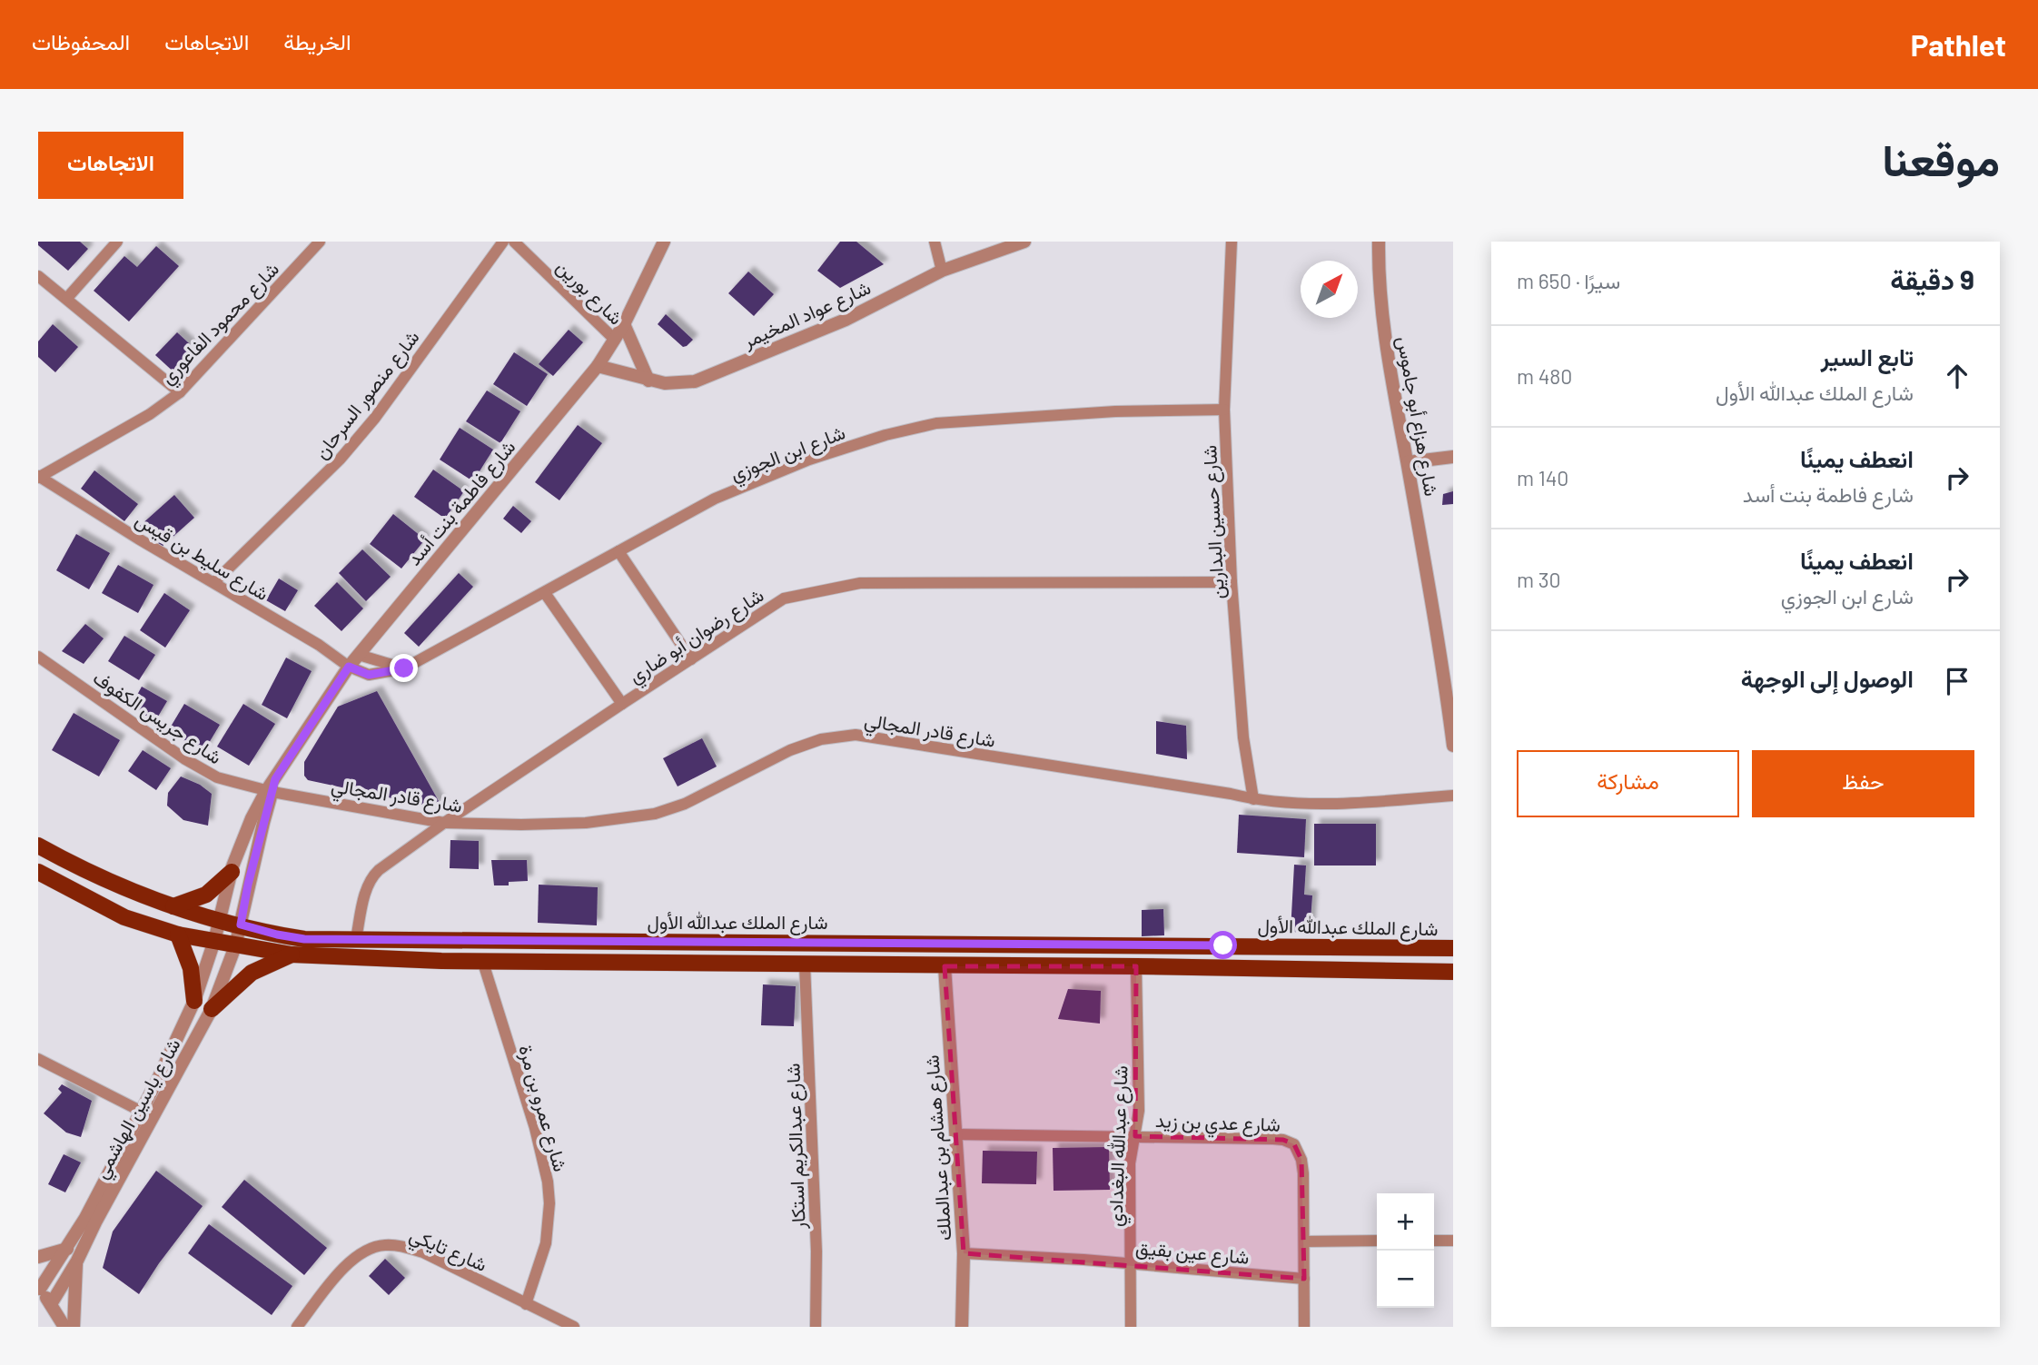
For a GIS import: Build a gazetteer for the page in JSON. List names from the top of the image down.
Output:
{
  "streets": {
    "main road": ["شارع الملك عبدالله الأول"],
    "street": [
      "شارع بورين",
      "شارع عواد المخيمر",
      "شارع محمود الفاعوري",
      "شارع منصور السرحان",
      "شارع هزاع أبو جاموس",
      "شارع ابن الجوزي",
      "شارع فاطمة بنت أسد",
      "شارع حسين البدارين",
      "شارع سليط بن قيس",
      "شارع رضوان أبو ضاري",
      "شارع جريس الكفوف",
      "شارع قادر المجالي",
      "شارع ياسين الهاشمي",
      "شارع عمرو بن مرة",
      "شارع عدي بن زيد",
      "شارع عبدالكريم استكار",
      "شارع عبدالله البغدادي",
      "شارع هشام بن عبدالملك",
      "شارع تايكي",
      "شارع عين بقيق"
    ]
  },
  "crossings": [
    ["شارع بورين", "شارع فاطمة بنت أسد"],
    ["شارع عواد المخيمر", "شارع فاطمة بنت أسد"],
    ["شارع محمود الفاعوري", "شارع سليط بن قيس"],
    ["شارع منصور السرحان", "شارع سليط بن قيس"],
    ["شارع ابن الجوزي", "شارع فاطمة بنت أسد"],
    ["شارع ابن الجوزي", "شارع حسين البدارين"],
    ["شارع ابن الجوزي", "شارع سليط بن قيس"],
    ["شارع فاطمة بنت أسد", "شارع سليط بن قيس"],
    ["شارع فاطمة بنت أسد", "شارع جريس الكفوف"],
    ["شارع فاطمة بنت أسد", "شارع قادر المجالي"],
    ["شارع فاطمة بنت أسد", "شارع الملك عبدالله الأول"],
    ["شارع فاطمة بنت أسد", "شارع ياسين الهاشمي"],
    ["شارع حسين البدارين", "شارع رضوان أبو ضاري"],
    ["شارع حسين البدارين", "شارع قادر المجالي"],
    ["شارع رضوان أبو ضاري", "شارع قادر المجالي"],
    ["شارع رضوان أبو ضاري", "شارع الملك عبدالله الأول"],
    ["شارع جريس الكفوف", "شارع قادر المجالي"],
    ["شارع الملك عبدالله الأول", "شارع ياسين الهاشمي"],
    ["شارع عمرو بن مرة", "شارع تايكي"],
    ["شارع عدي بن زيد", "شارع عبدالله البغدادي"],
    ["شارع عدي بن زيد", "شارع هشام بن عبدالملك"],
    ["شارع عدي بن زيد", "شارع عين بقيق"],
    ["شارع عبدالله البغدادي", "شارع عين بقيق"],
    ["شارع هشام بن عبدالملك", "شارع عين بقيق"]
  ],
  "north": "top right",
  "page": {
    "header": "Pathlet",
    "nav": ["الخريطة", "الاتجاهات", "المحفوظات"],
    "title": "موقعنا",
    "buttons": [
      "الاتجاهات",
      ["حفظ", "مشاركة"]
    ],
    "heading": ["9 دقيقة", "سيرًا · 650 m"],
    "list": [
      ["تابع السير", "شارع الملك عبدالله الأول", "480 m"],
      ["انعطف يمينًا", "شارع فاطمة بنت أسد", "140 m"],
      ["انعطف يمينًا", "شارع ابن الجوزي", "30 m"],
      "الوصول إلى الوجهة"
    ],
    "map_buttons": ["+", "−"]
  }
}
